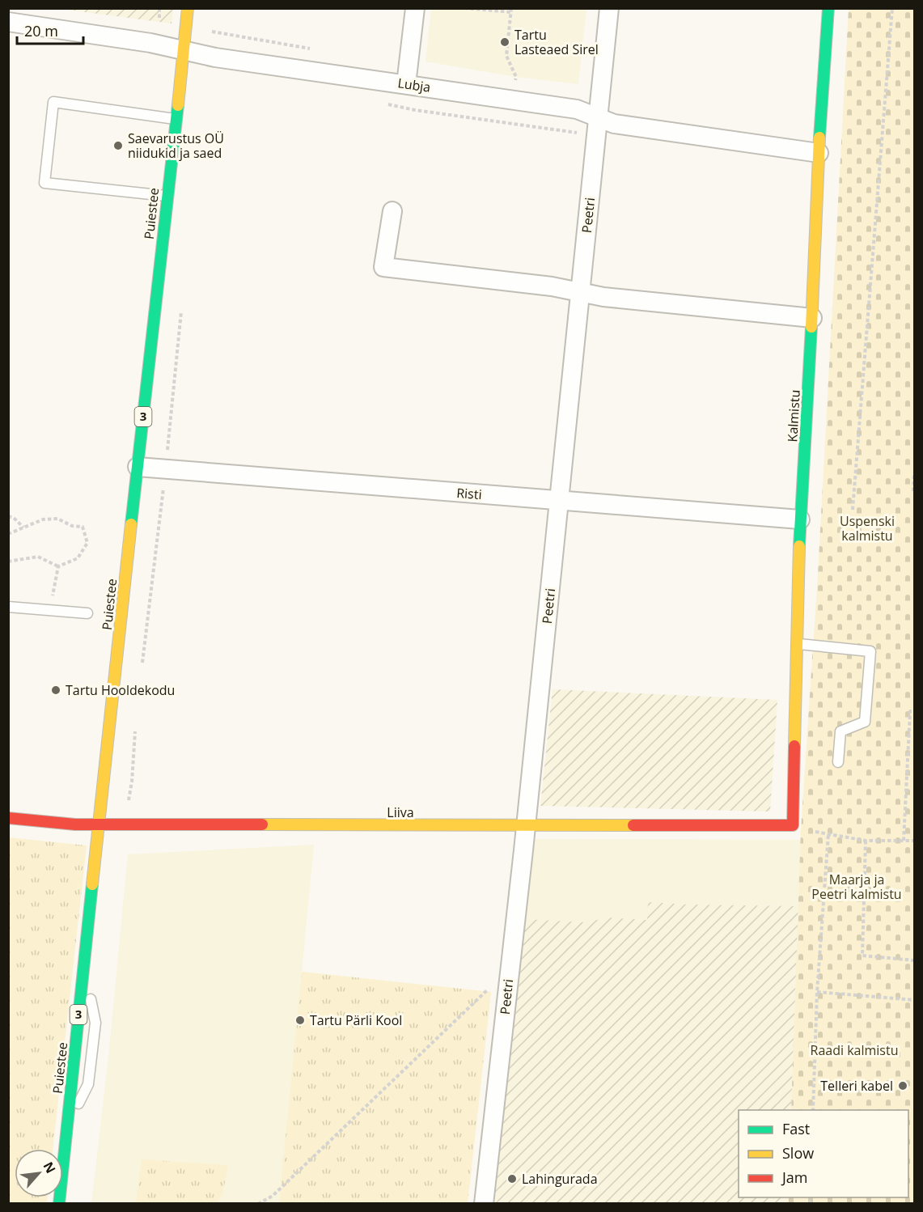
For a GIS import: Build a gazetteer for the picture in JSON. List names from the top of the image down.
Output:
{
  "streets": {
    "main road": [
      "Puiestee",
      "Kalmistu",
      "3",
      "Liiva"
    ],
    "street": ["Lubja", "Peetri", "Risti"]
  },
  "crossings": [
    ["Lubja", "Puiestee"],
    ["Lubja", "Peetri"],
    ["Lubja", "Kalmistu"],
    ["Puiestee", "Risti"],
    ["Puiestee", "Liiva"],
    ["Peetri", "Risti"],
    ["Peetri", "Liiva"],
    ["Kalmistu", "Risti"],
    ["Kalmistu", "Liiva"]
  ],
  "parks": ["Uspenski kalmistu", "Maarja ja Peetri kalmistu", "Raadi kalmistu"],
  "places": [
    "Tartu Lasteaed Sirel",
    "Saevarustus OÜ niidukid ja saed",
    "Tartu Hooldekodu",
    "Tartu Pärli Kool",
    "Telleri kabel",
    "Lahingurada"
  ],
  "legend": ["Fast", "Slow", "Jam"],
  "scale_bar": "20 m",
  "north": "top right"
}
